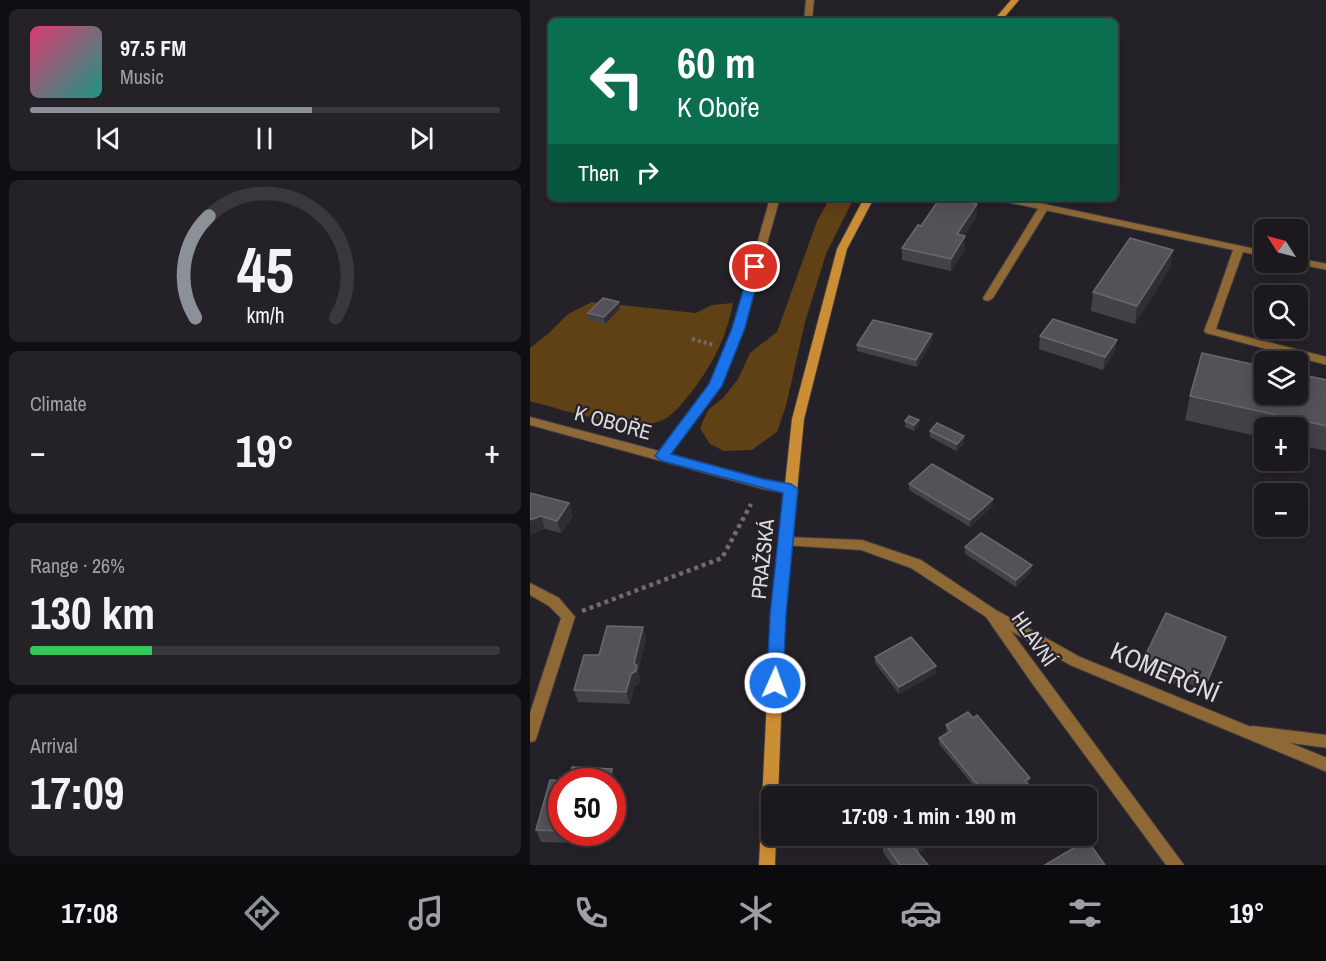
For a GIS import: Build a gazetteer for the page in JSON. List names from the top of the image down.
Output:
{
  "streets": {
    "main road": ["PRAŽSKÁ"],
    "street": ["K OBOŘE", "HLAVNÍ", "KOMERČNÍ"]
  },
  "crossings": [
    ["K OBOŘE", "PRAŽSKÁ"],
    ["PRAŽSKÁ", "HLAVNÍ"],
    ["HLAVNÍ", "KOMERČNÍ"]
  ],
  "north": "top left",
  "page": {
    "turn": ["60 m", "K Oboře"],
    "song": ["97.5 FM", "Music"],
    "then": "Then",
    "map_buttons": ["+", "−"],
    "tile": [
      "Climate",
      ["Range · 26%", "130 km"],
      ["Arrival", "17:09"]
    ],
    "heat": ["−", "19°", "+"],
    "limit": "50",
    "trip": "17:09 · 1 min · 190 m",
    "tabs": ["17:08", "19°"],
    "gauge": ["45", "km/h"]
  }
}
